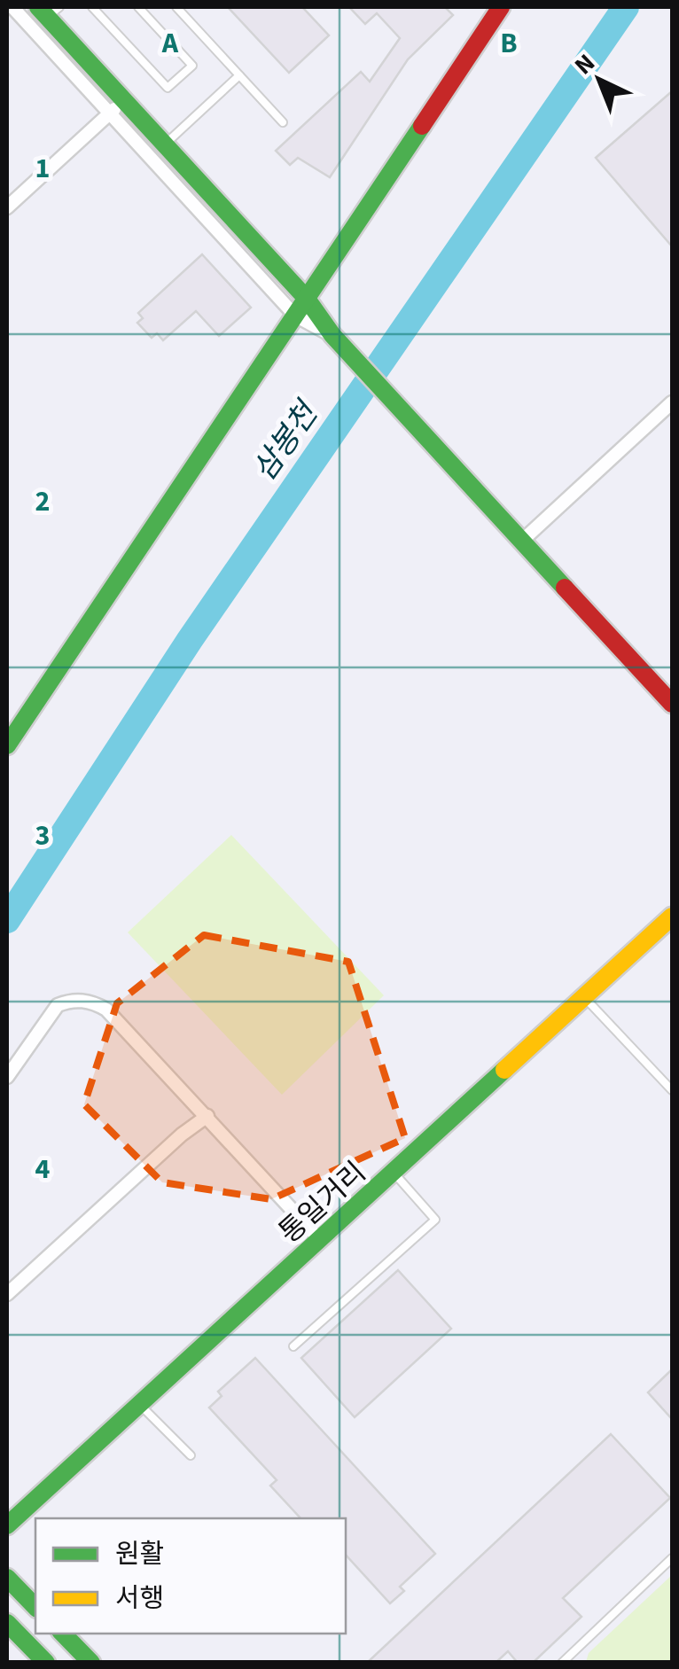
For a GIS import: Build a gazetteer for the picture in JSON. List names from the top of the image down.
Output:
{
  "streets": {
    "street": ["통일거리"]
  },
  "water": ["삼봉천"],
  "legend": ["원활", "서행"],
  "north": "top left",
  "grid": {
    "columns": ["A", "B"],
    "rows": [
      "1",
      "2",
      "3",
      "4"
    ]
  }
}
